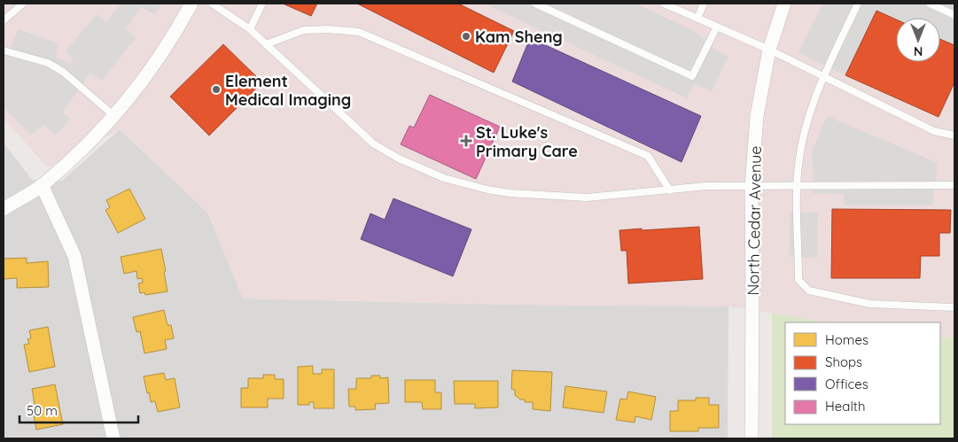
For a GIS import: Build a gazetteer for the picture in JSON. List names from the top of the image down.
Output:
{
  "streets": {
    "street": ["North Cedar Avenue"]
  },
  "places": {
    "other": ["Kam Sheng", "Element Medical Imaging"],
    "health": ["St. Luke's Primary Care"]
  },
  "legend": [
    "Homes",
    "Shops",
    "Offices",
    "Health"
  ],
  "scale_bar": "50 m",
  "north": "bottom"
}
